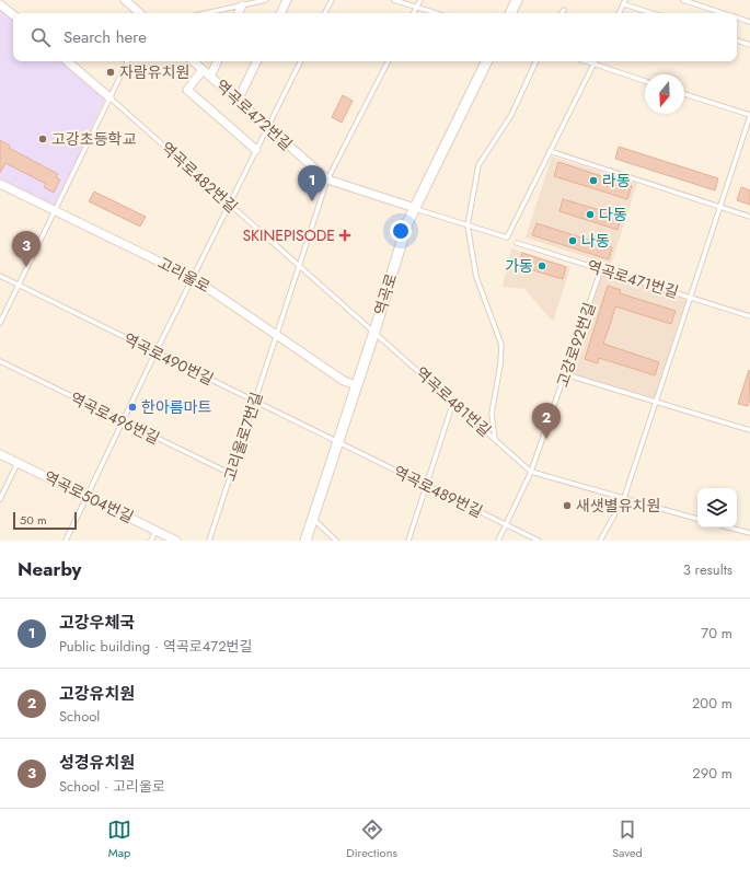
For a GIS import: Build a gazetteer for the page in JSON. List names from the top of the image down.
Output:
{
  "streets": {
    "street": [
      "역곡로472번길",
      "역곡로482번길",
      "고리울로",
      "역곡로",
      "역곡로504번길"
    ],
    "lane": [
      "역곡로471번길",
      "고강로92번길",
      "역곡로490번길",
      "역곡로481번길",
      "역곡로496번길",
      "고리울로7번길",
      "역곡로489번길"
    ]
  },
  "crossings": [
    ["역곡로472번길", "역곡로"],
    ["역곡로472번길", "고리울로7번길"],
    ["역곡로482번길", "역곡로"],
    ["역곡로482번길", "역곡로481번길"],
    ["역곡로482번길", "고리울로7번길"],
    ["고리울로", "역곡로"],
    ["고리울로", "고리울로7번길"],
    ["역곡로471번길", "고강로92번길"],
    ["역곡로", "역곡로490번길"],
    ["역곡로", "역곡로481번길"],
    ["역곡로", "역곡로489번길"],
    ["고강로92번길", "역곡로481번길"],
    ["고강로92번길", "역곡로489번길"],
    ["역곡로490번길", "고리울로7번길"],
    ["역곡로490번길", "역곡로489번길"],
    ["역곡로496번길", "고리울로7번길"]
  ],
  "places": {
    "other": [
      "자람유치원",
      "고강초등학교",
      "라동",
      "다동",
      "나동",
      "가동",
      "한아름마트",
      "새샛별유치원"
    ],
    "health": ["SKINEPISODE"]
  },
  "scale_bar": "50 m",
  "north": "bottom",
  "page": {
    "search": "Search here",
    "pins": ["1", "3", "2"],
    "scale": "50 m",
    "heading": ["Nearby", "3 results"],
    "list": [
      {
        "mark": "1",
        "name": "고강우체국",
        "note": "Public building · 역곡로472번길",
        "value": "70 m"
      },
      {
        "mark": "2",
        "name": "고강유치원",
        "note": "School",
        "value": "200 m"
      },
      {
        "mark": "3",
        "name": "성경유치원",
        "note": "School · 고리울로",
        "value": "290 m"
      }
    ],
    "nav": ["Map", "Directions", "Saved"]
  }
}
